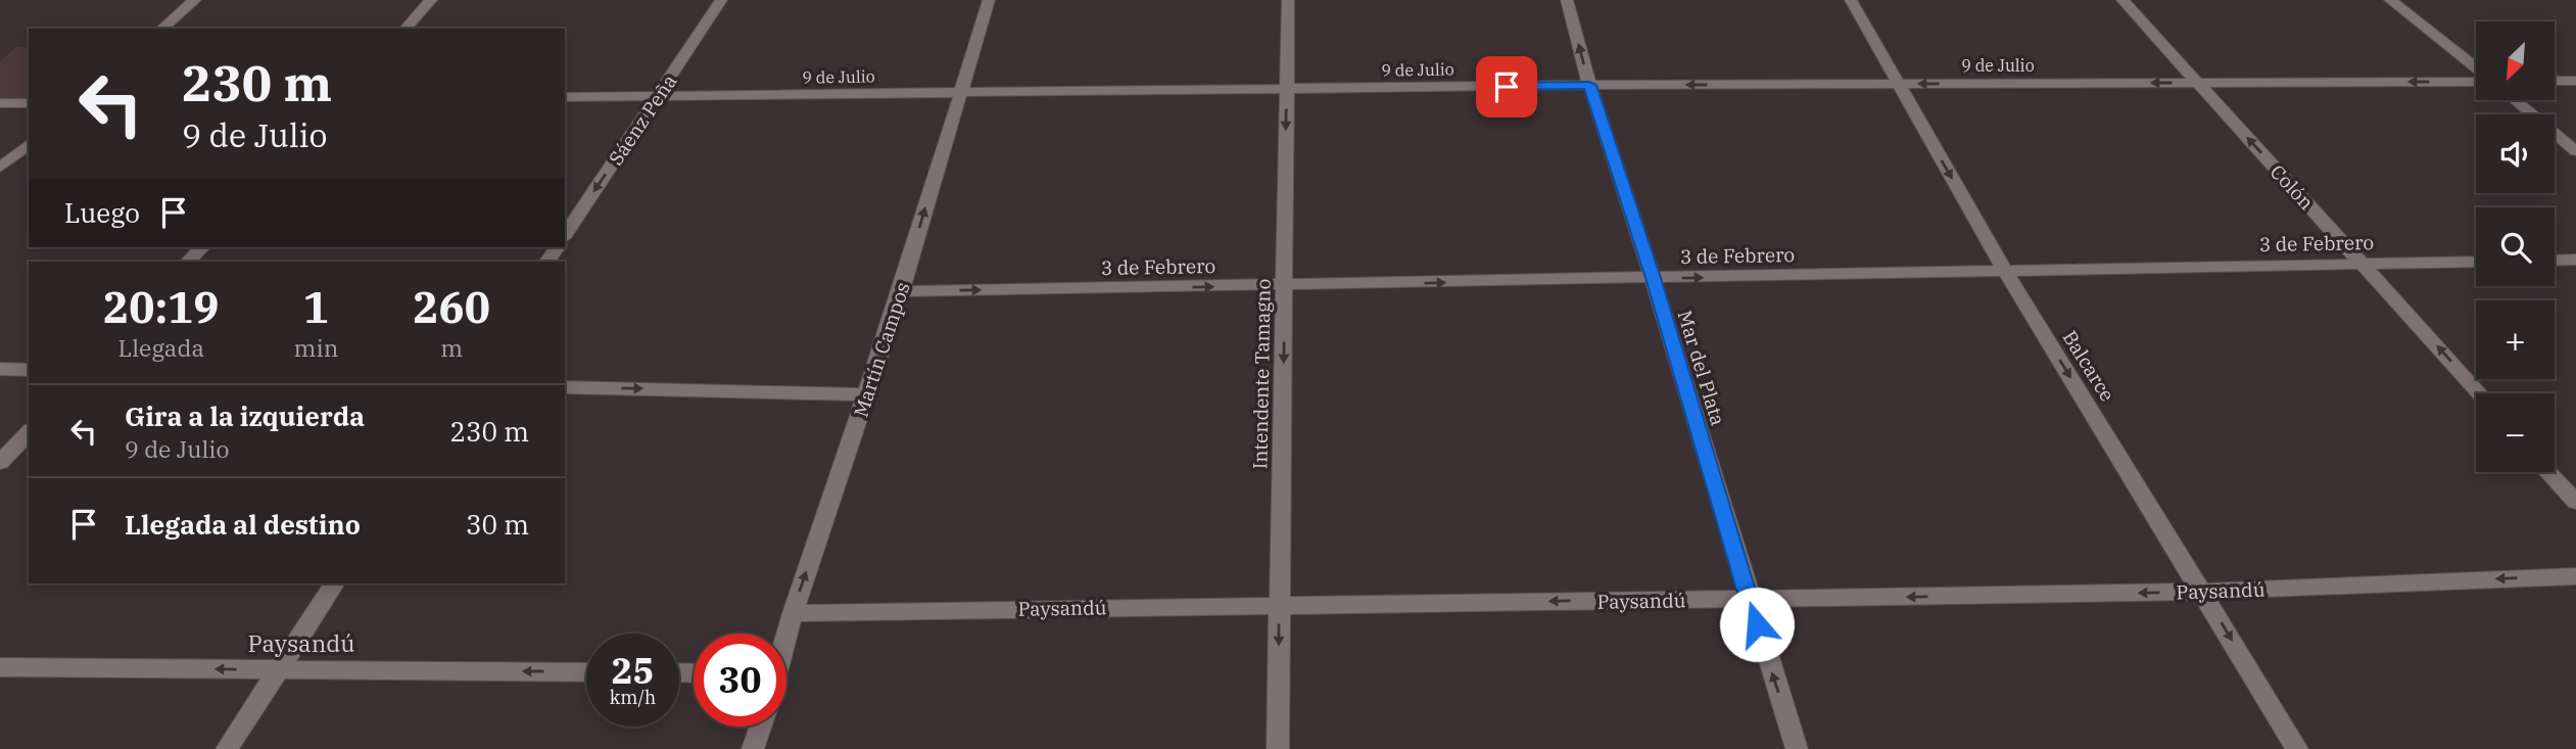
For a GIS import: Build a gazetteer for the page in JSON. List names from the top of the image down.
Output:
{
  "streets": {
    "street": [
      "9 de Julio",
      "Sáenz Peña",
      "Colón",
      "3 de Febrero",
      "Martín Campos",
      "Balcarce",
      "Mar del Plata",
      "Intendente Tamagno",
      "Paysandú"
    ]
  },
  "crossings": [
    ["9 de Julio", "Sáenz Peña"],
    ["9 de Julio", "Colón"],
    ["9 de Julio", "Martín Campos"],
    ["9 de Julio", "Balcarce"],
    ["9 de Julio", "Mar del Plata"],
    ["9 de Julio", "Intendente Tamagno"],
    ["Colón", "3 de Febrero"],
    ["3 de Febrero", "Martín Campos"],
    ["3 de Febrero", "Balcarce"],
    ["3 de Febrero", "Mar del Plata"],
    ["3 de Febrero", "Intendente Tamagno"],
    ["Martín Campos", "Paysandú"],
    ["Balcarce", "Paysandú"],
    ["Mar del Plata", "Paysandú"],
    ["Intendente Tamagno", "Paysandú"]
  ],
  "one_way": [
    "9 de Julio",
    "Sáenz Peña",
    "Colón",
    "3 de Febrero",
    "Martín Campos",
    "Balcarce",
    "Intendente Tamagno",
    "Paysandú"
  ],
  "north": "bottom left",
  "page": {
    "map_buttons": ["+", "−"],
    "turn": ["230 m", "9 de Julio"],
    "then": "Luego",
    "eta": [
      "20:19",
      "Llegada",
      "1",
      "min",
      "260",
      "m"
    ],
    "list": [
      {
        "name": "Gira a la izquierda",
        "note": "9 de Julio",
        "value": "230 m"
      },
      {
        "name": "Llegada al destino",
        "value": "30 m"
      }
    ],
    "speed": "25 km/h",
    "limit": "30"
  }
}
